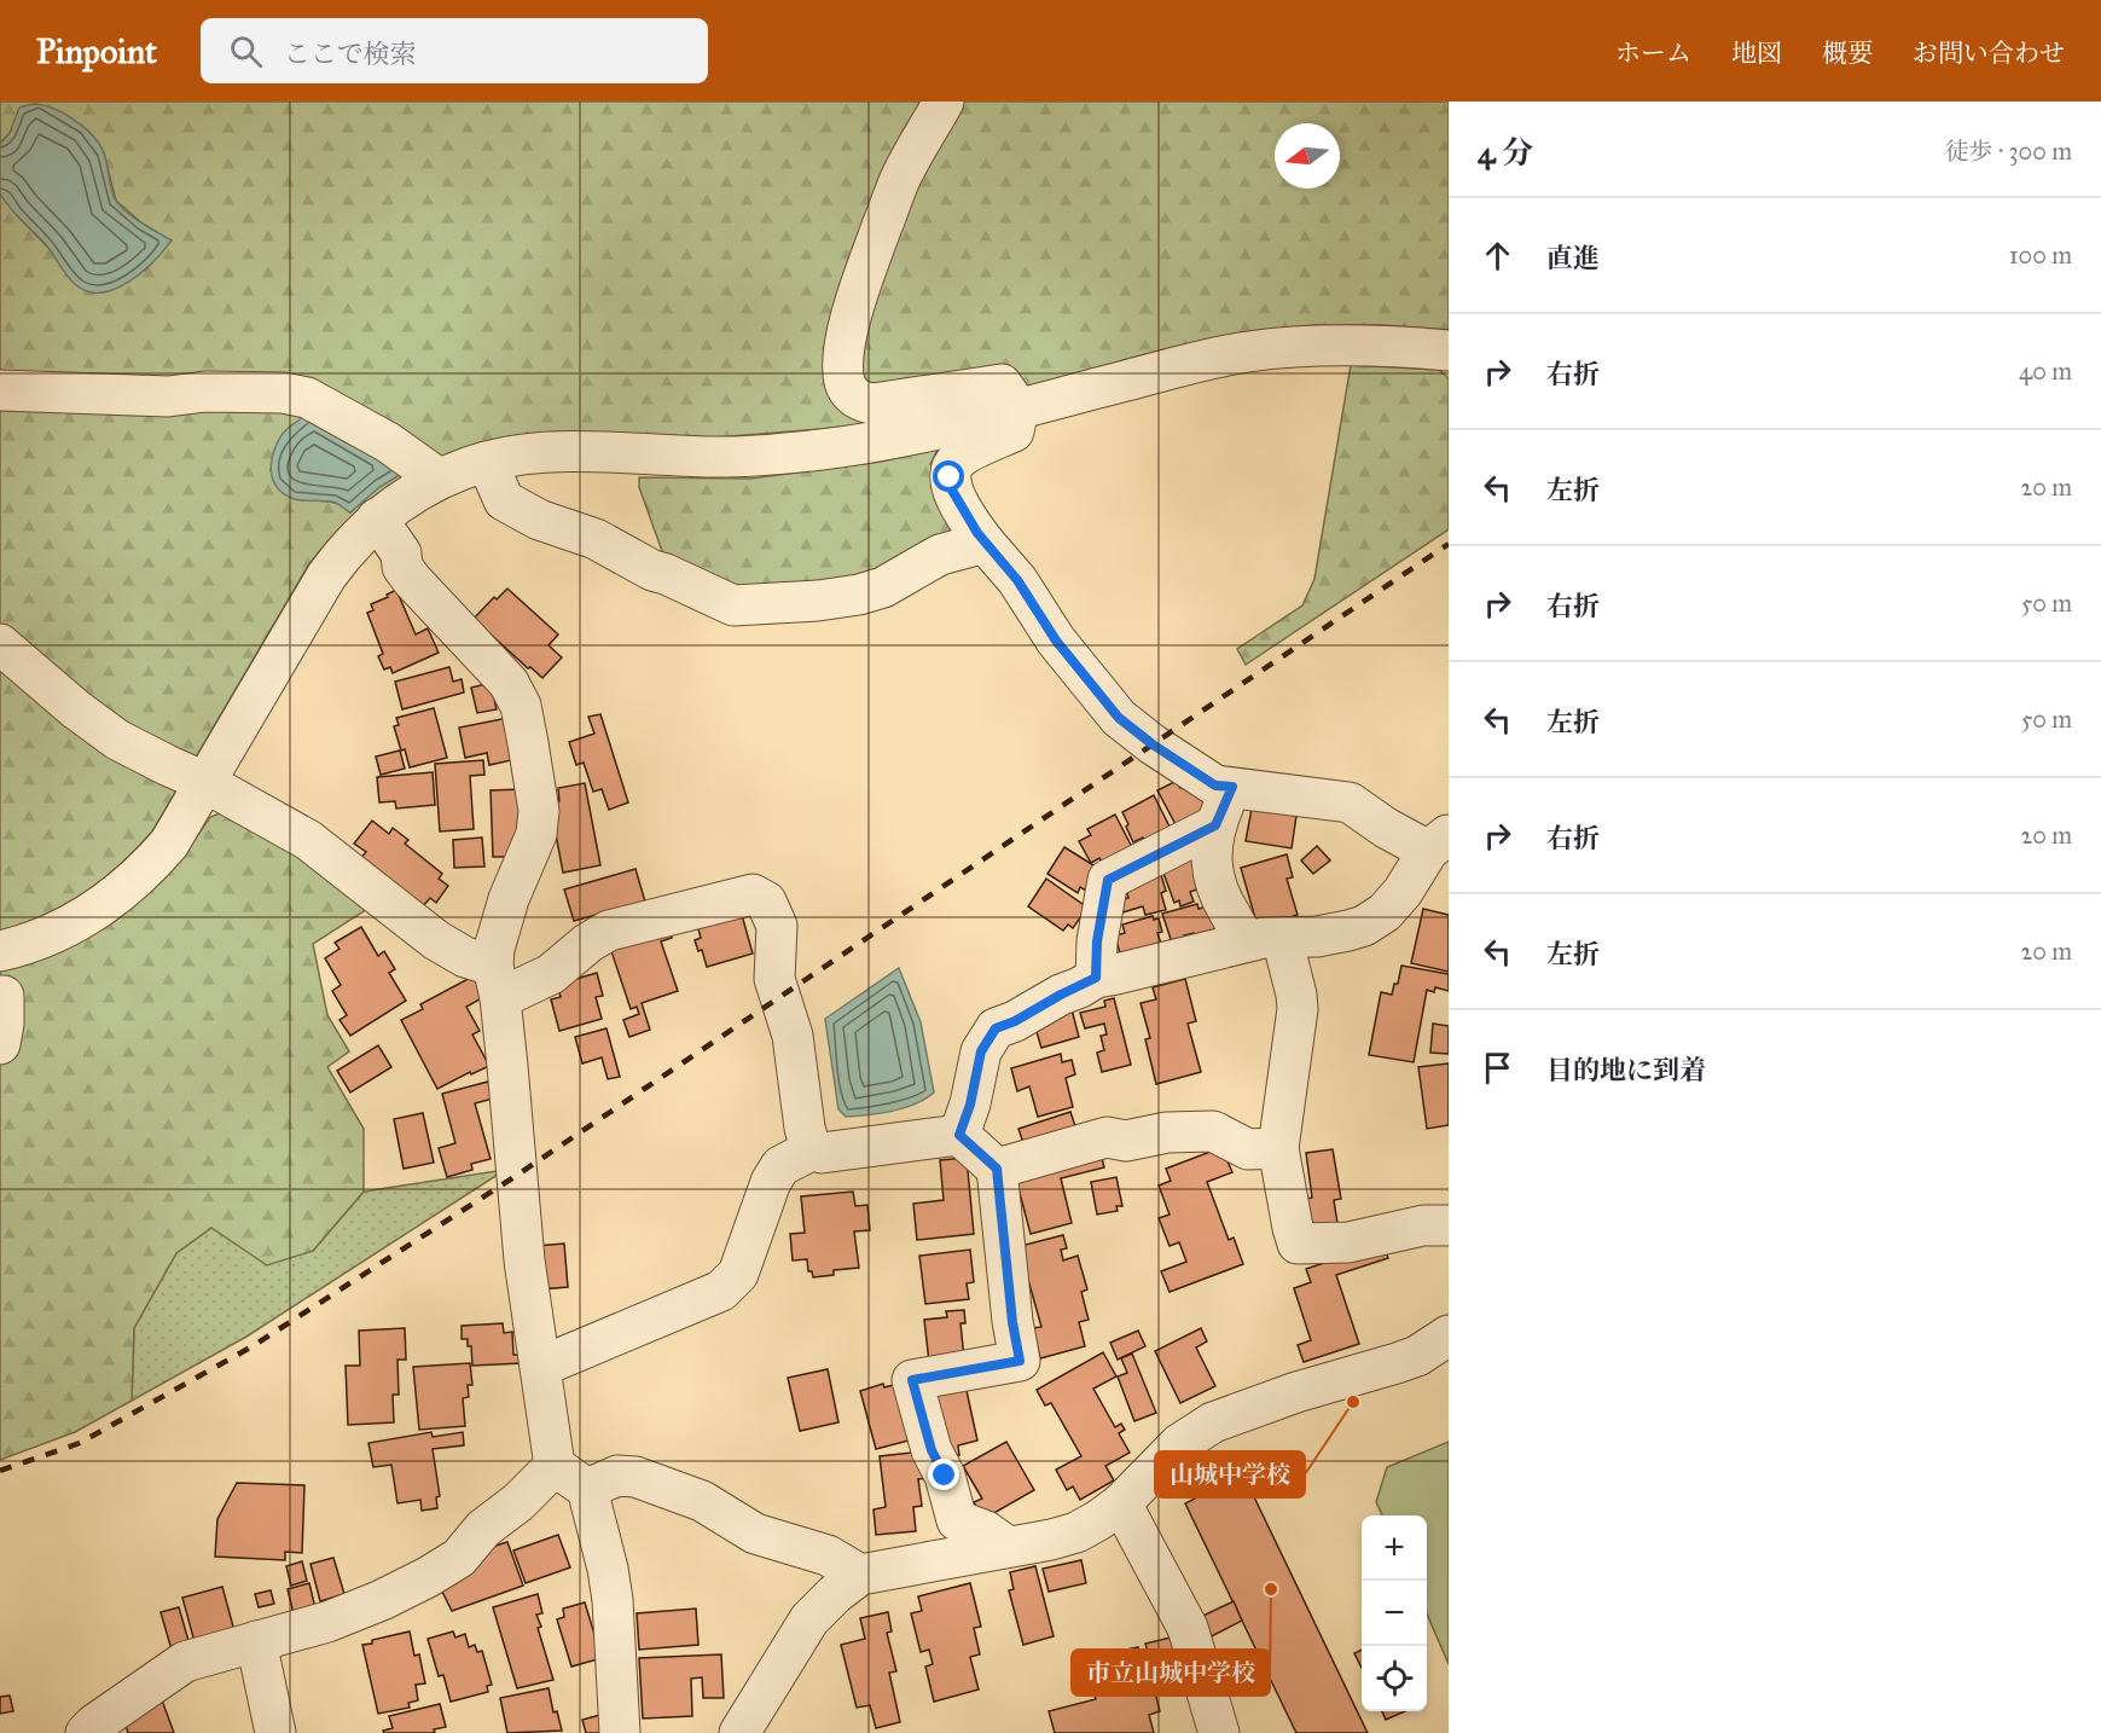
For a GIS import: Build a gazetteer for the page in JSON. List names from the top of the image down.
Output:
{
  "places": ["山城中学校", "市立山城中学校"],
  "north": "left",
  "page": {
    "header": "Pinpoint",
    "search": "ここで検索",
    "nav": [
      "ホーム",
      "地図",
      "概要",
      "お問い合わせ"
    ],
    "heading": ["4 分", "徒歩 · 300 m"],
    "list": [
      ["直進", "100 m"],
      ["右折", "40 m"],
      ["左折", "20 m"],
      ["右折", "50 m"],
      ["左折", "50 m"],
      ["右折", "20 m"],
      ["左折", "20 m"],
      "目的地に到着"
    ],
    "map_buttons": ["+", "−"]
  }
}
